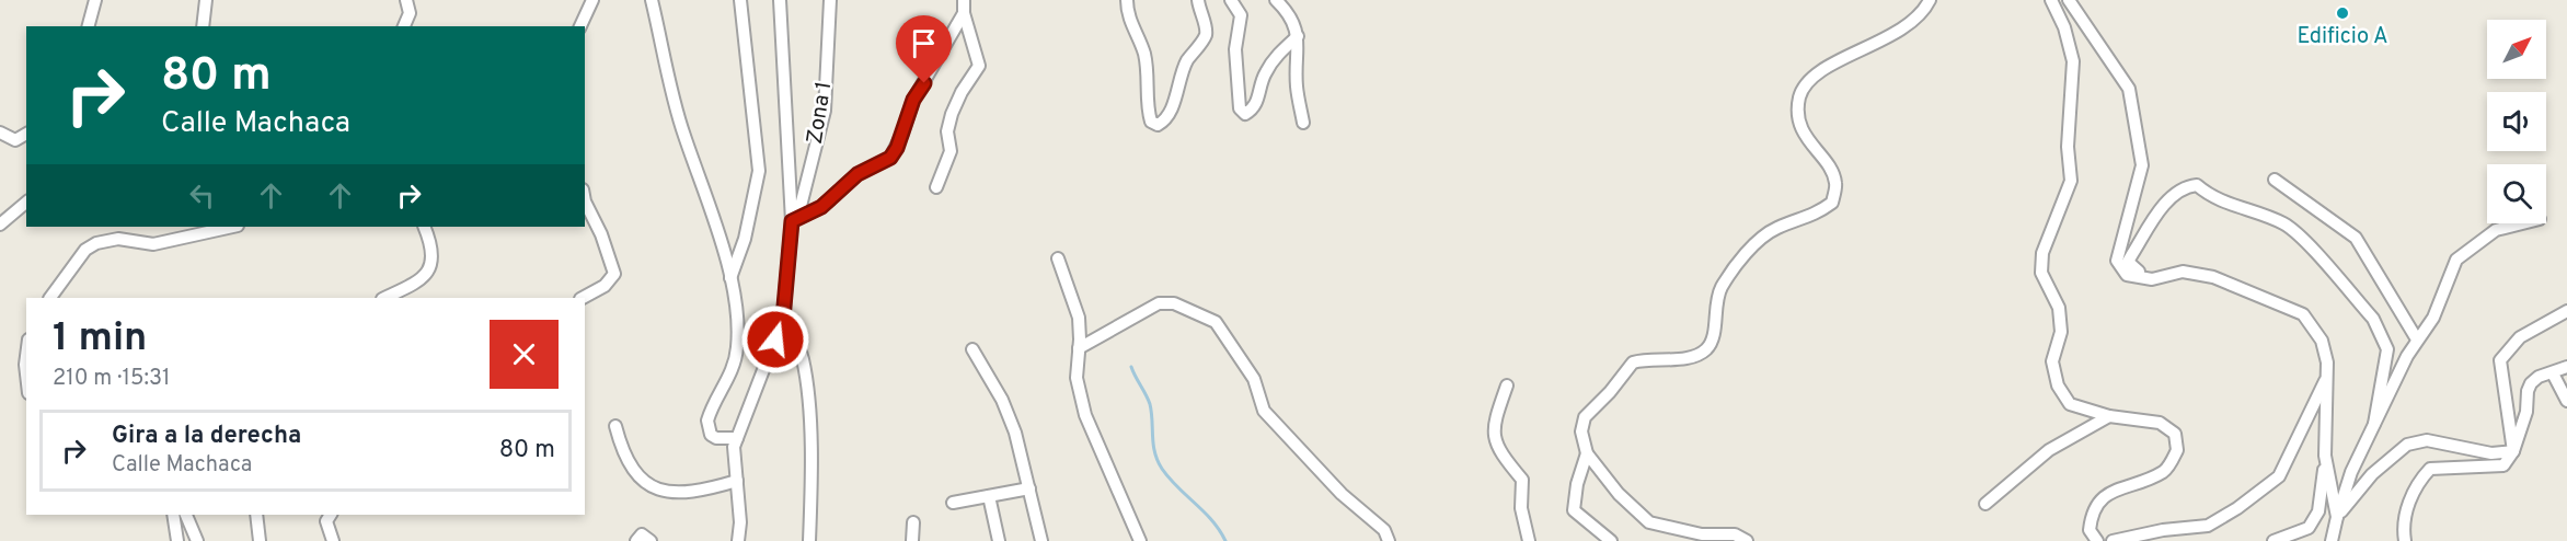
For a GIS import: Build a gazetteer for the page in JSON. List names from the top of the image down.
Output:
{
  "streets": {
    "street": ["Zona 1"]
  },
  "places": ["Edificio A"],
  "north": "top right",
  "page": {
    "turn": ["80 m", "Calle Machaca"],
    "heading": ["1 min", "210 m · 15:31"],
    "list": [
      {
        "name": "Gira a la derecha",
        "note": "Calle Machaca",
        "value": "80 m"
      }
    ]
  }
}
